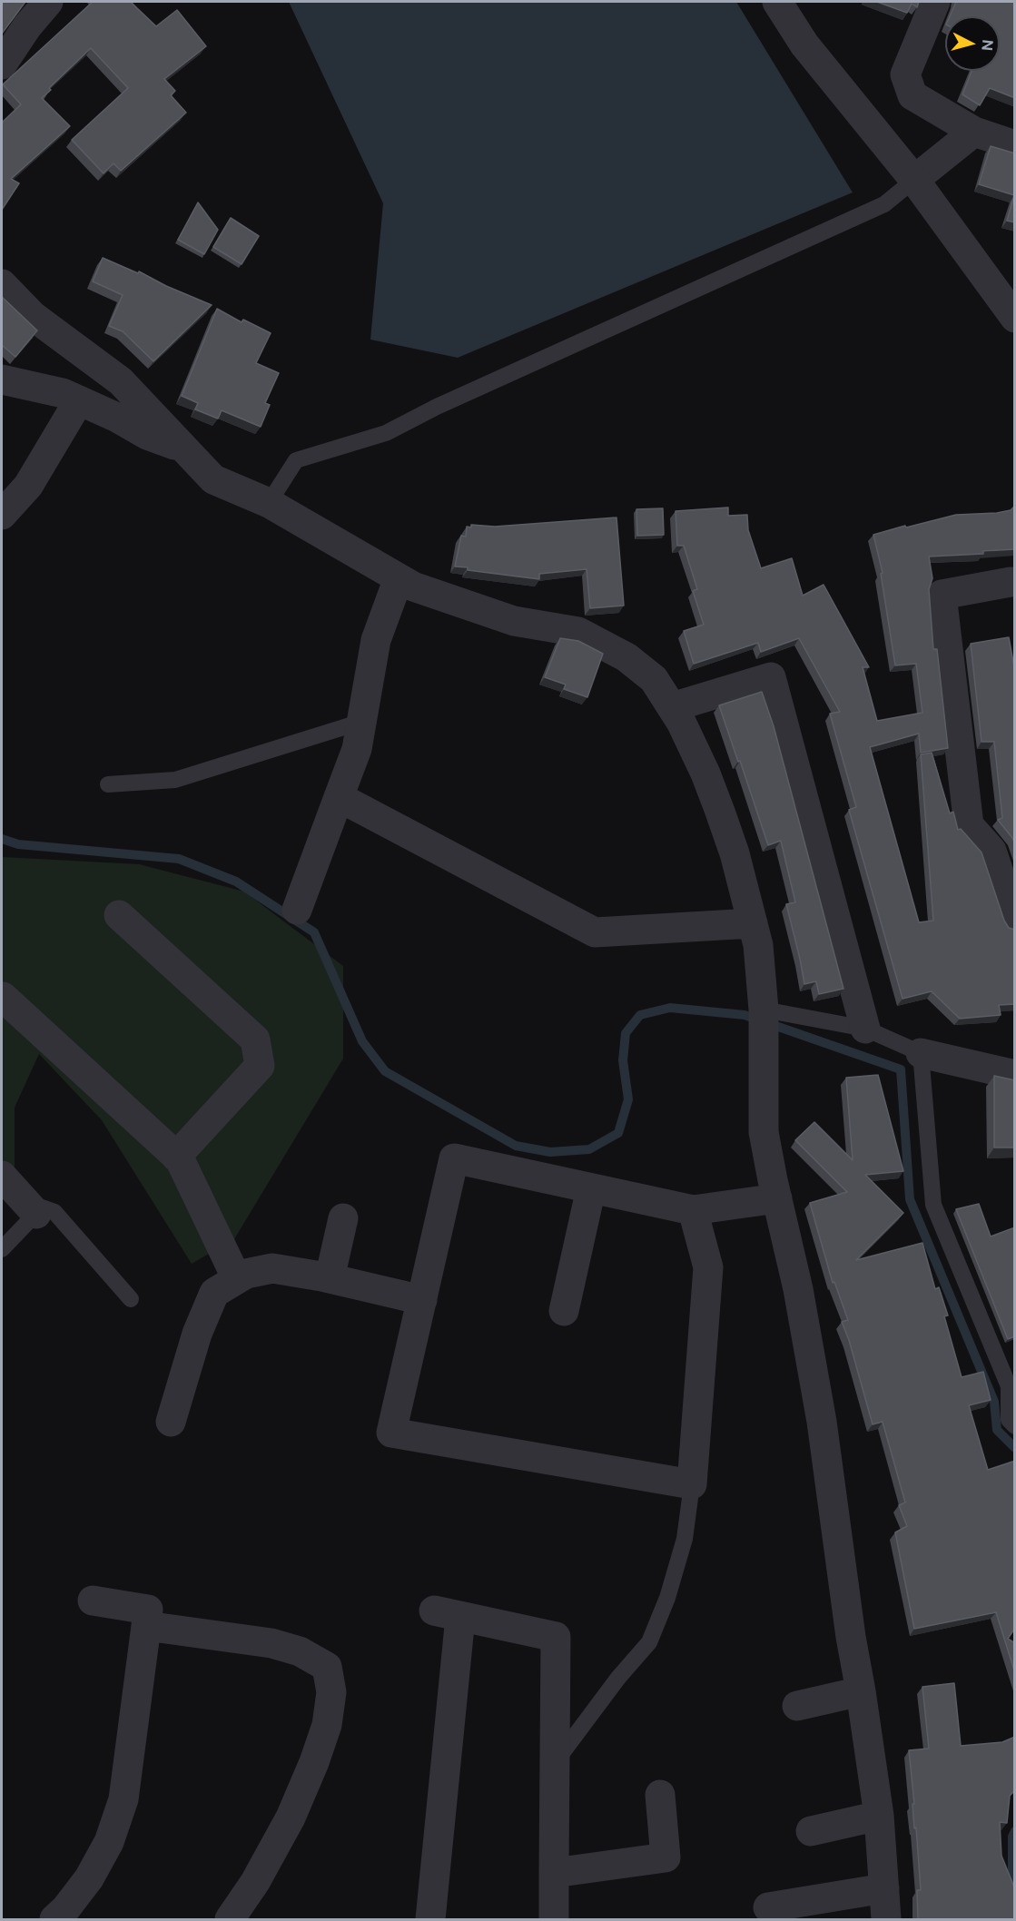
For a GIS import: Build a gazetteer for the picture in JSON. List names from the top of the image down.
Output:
{
  "north": "right"
}
